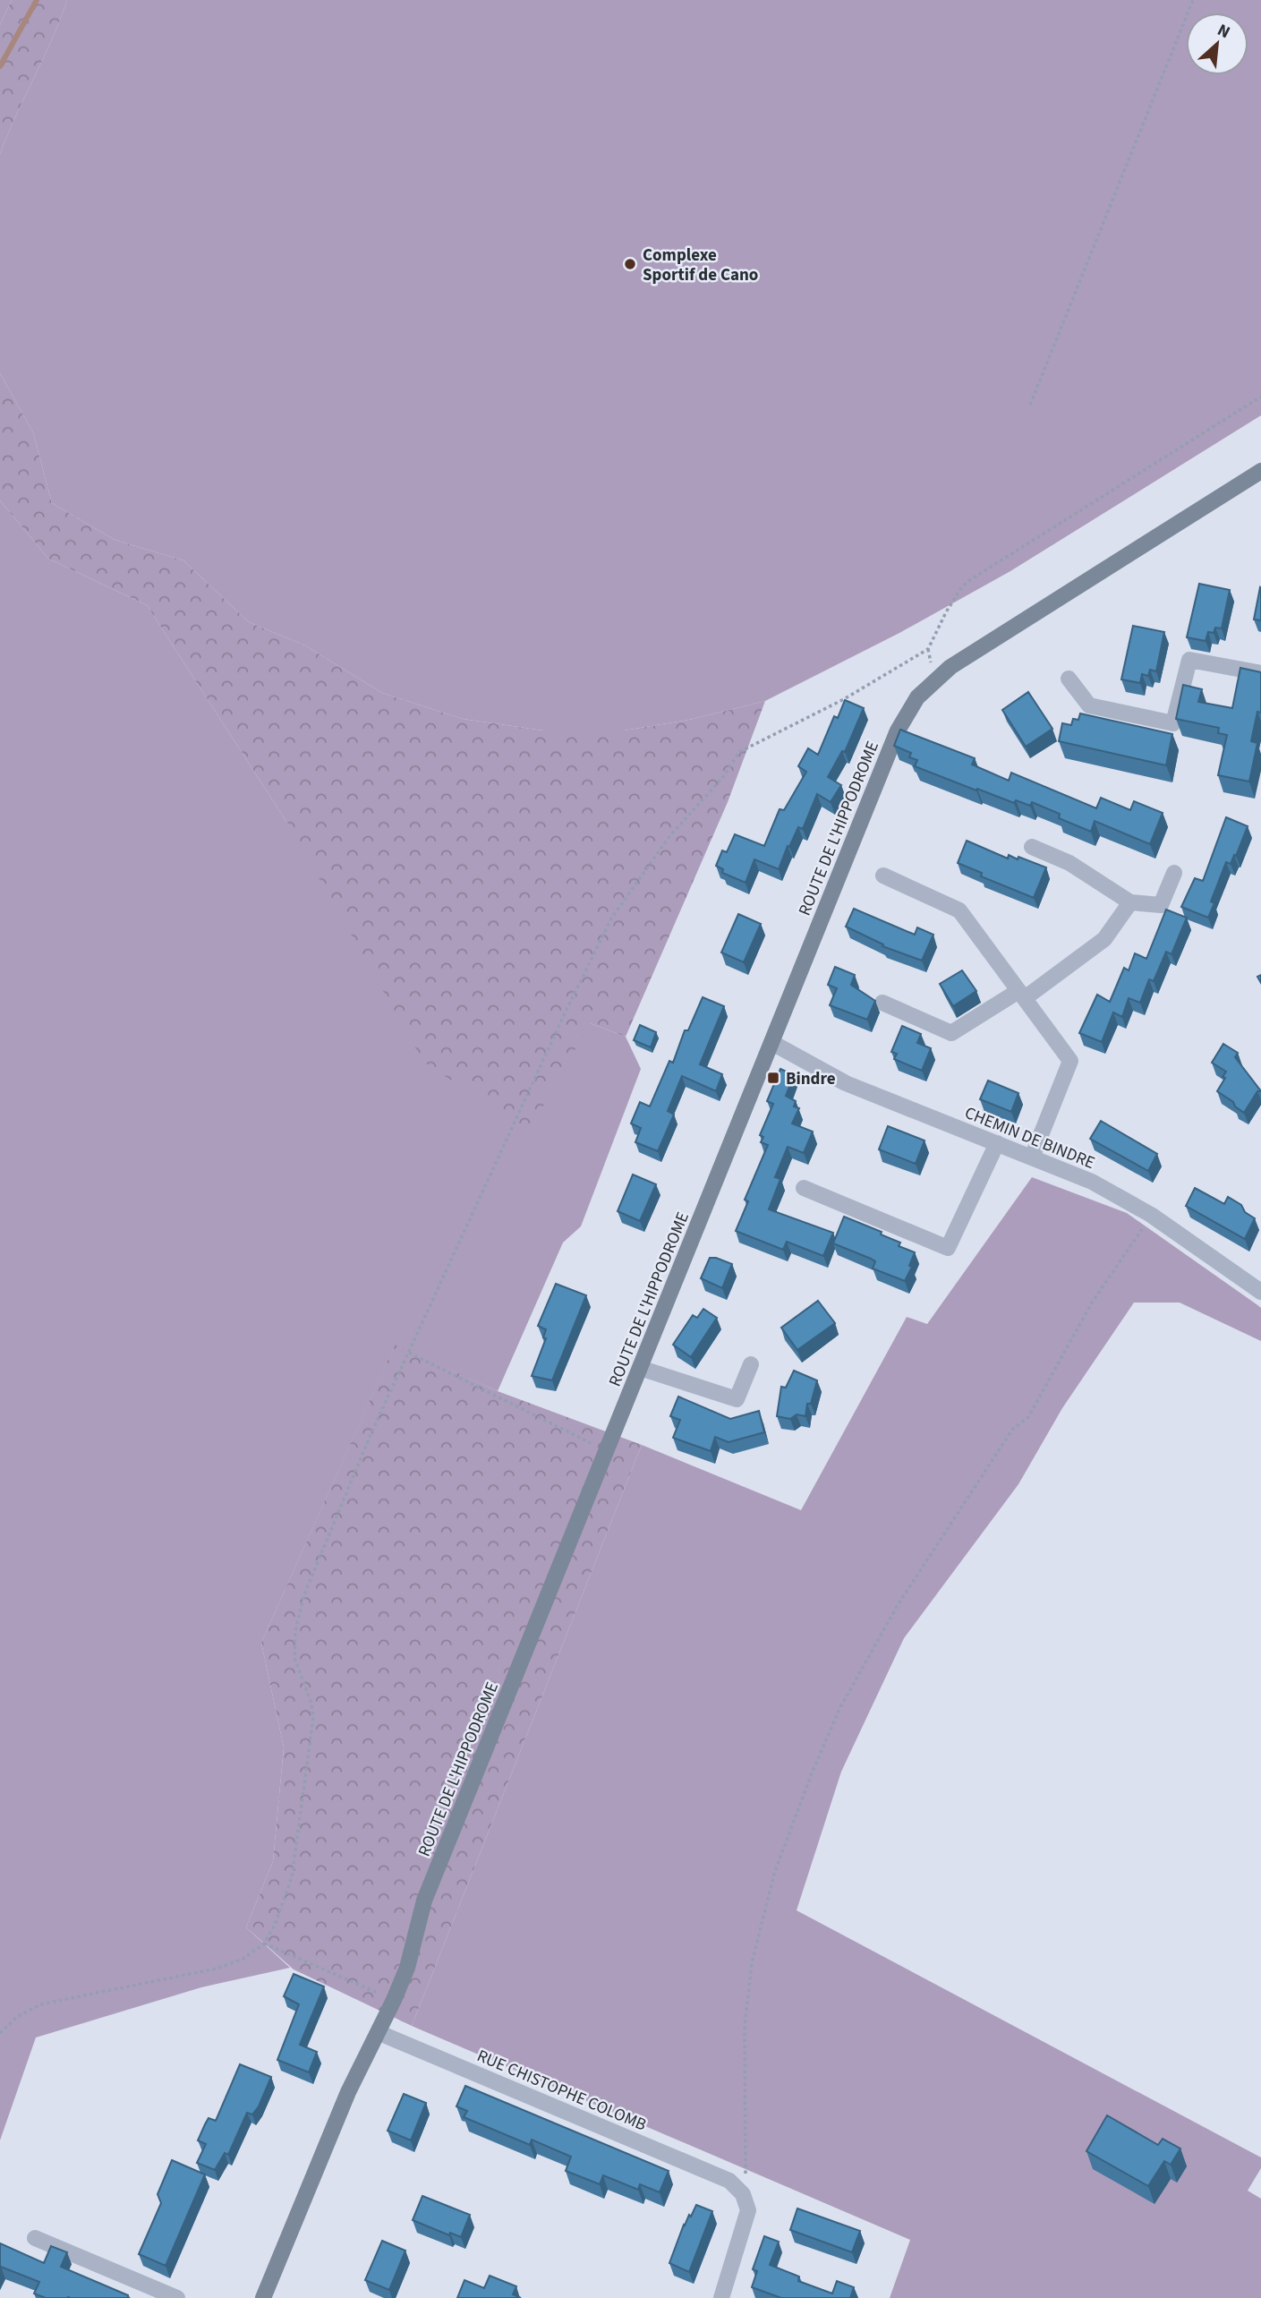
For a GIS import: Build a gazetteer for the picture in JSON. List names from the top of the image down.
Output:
{
  "streets": {
    "main road": ["ROUTE DE L'HIPPODROME"],
    "street": ["CHEMIN DE BINDRE", "RUE CHISTOPHE COLOMB"]
  },
  "crossings": [
    ["ROUTE DE L'HIPPODROME", "CHEMIN DE BINDRE"],
    ["ROUTE DE L'HIPPODROME", "RUE CHISTOPHE COLOMB"]
  ],
  "places": {
    "other": ["Complexe Sportif de Cano"],
    "transit": ["Bindre"]
  },
  "north": "top right"
}
